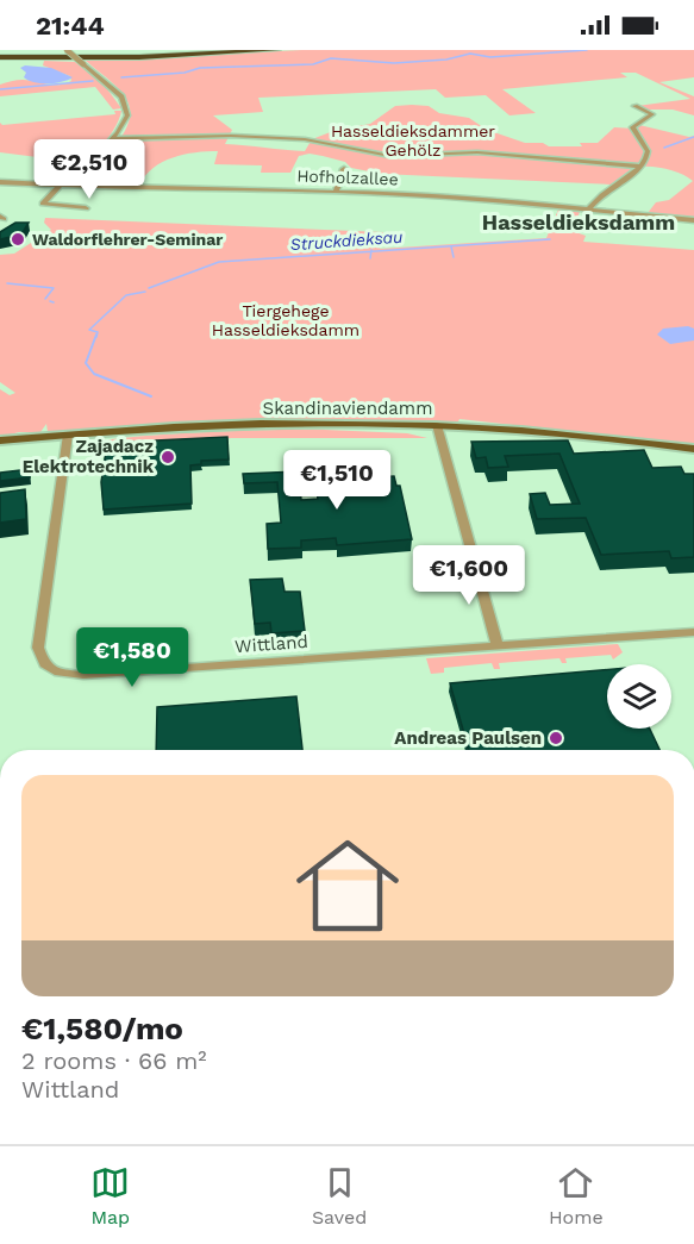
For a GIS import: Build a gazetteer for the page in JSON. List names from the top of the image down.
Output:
{
  "streets": {
    "main road": ["Skandinaviendamm"],
    "street": ["Hofholzallee", "Wittland"]
  },
  "crossings": [
    ["Skandinaviendamm", "Wittland"]
  ],
  "districts": ["Hasseldieksdamm"],
  "water": ["Struckdieksau"],
  "parks": ["Hasseldieksdammer Gehölz", "Tiergehege Hasseldieksdamm"],
  "places": ["Waldorflehrer-Seminar", "Zajadacz Elektrotechnik", "Andreas Paulsen"],
  "page": {
    "status": "21:44",
    "price": [
      "€2,510",
      "€1,510",
      "€1,600",
      "€1,580"
    ],
    "list": [
      {
        "name": "€1,580/mo",
        "note": "2 rooms · 66 m² · Wittland"
      }
    ],
    "tabs": ["Map", "Saved", "Home"]
  }
}
